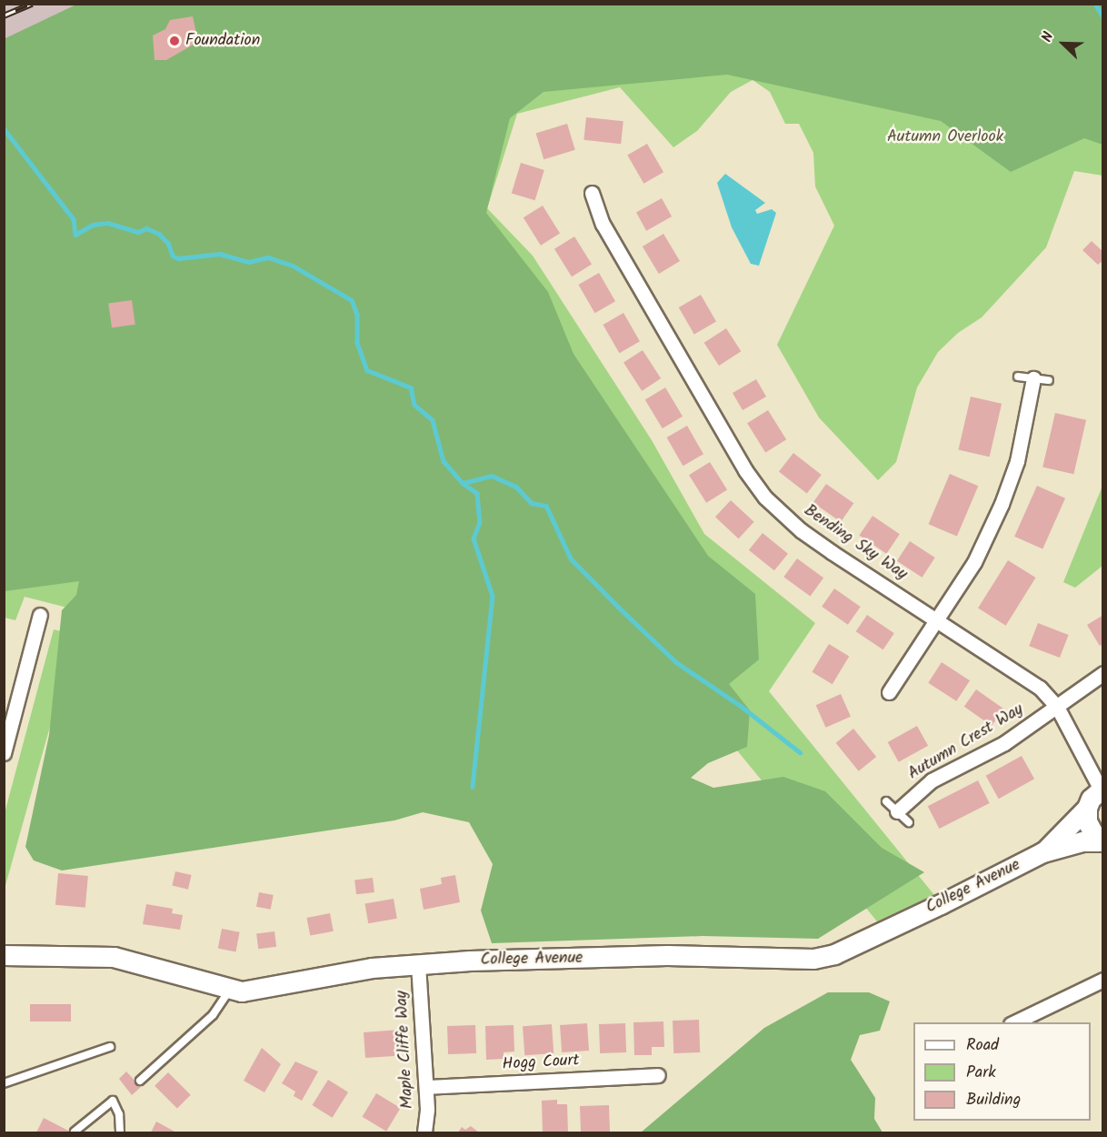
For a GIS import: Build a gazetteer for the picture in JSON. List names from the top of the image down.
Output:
{
  "streets": {
    "street": [
      "Bending Sky Way",
      "Autumn Crest Way",
      "College Avenue",
      "Maple Cliffe Way",
      "Hogg Court"
    ]
  },
  "crossings": [
    ["Bending Sky Way", "Autumn Crest Way"],
    ["Bending Sky Way", "College Avenue"],
    ["College Avenue", "Maple Cliffe Way"],
    ["Maple Cliffe Way", "Hogg Court"]
  ],
  "parks": ["Autumn Overlook"],
  "places": ["Foundation"],
  "legend": ["Road", "Park", "Building"],
  "north": "top left"
}
